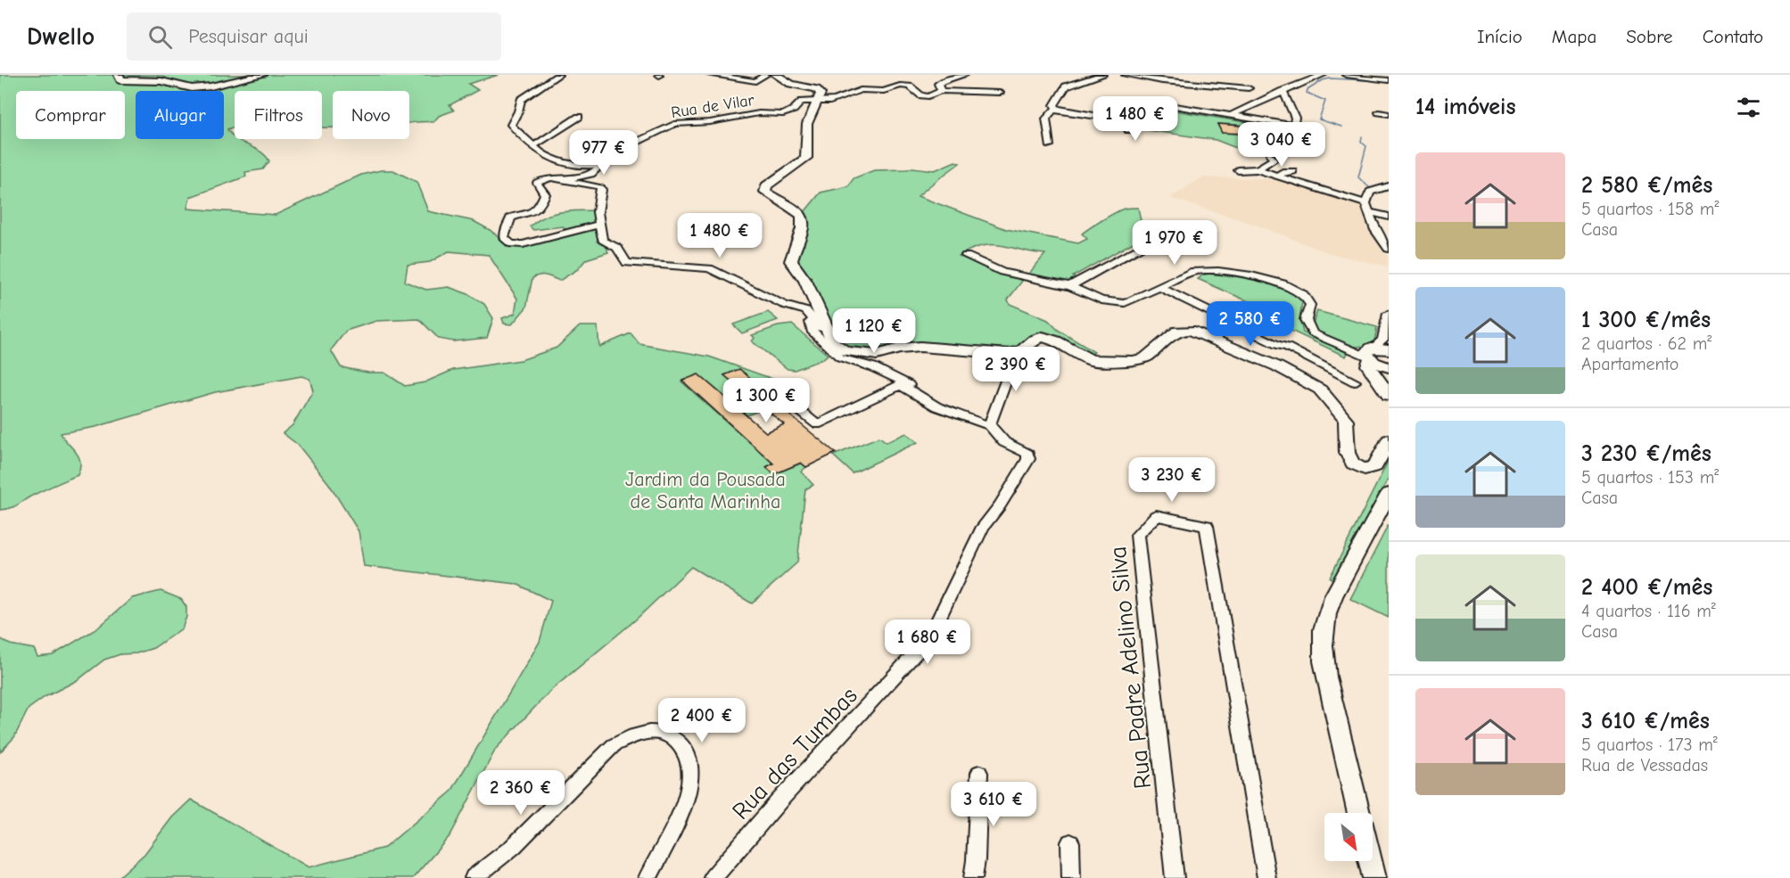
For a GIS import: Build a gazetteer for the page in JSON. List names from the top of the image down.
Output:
{
  "streets": {
    "street": ["Rua de Vilar", "Rua Padre Adelino Silva", "Rua das Tumbas"]
  },
  "parks": ["Jardim da Pousada de Santa Marinha"],
  "north": "bottom right",
  "page": {
    "header": "Dwello",
    "search": "Pesquisar aqui",
    "nav": [
      "Início",
      "Mapa",
      "Sobre",
      "Contato"
    ],
    "heading": "14 imóveis",
    "chip": [
      "Comprar",
      "Alugar",
      "Filtros",
      "Novo"
    ],
    "price": [
      "1 480 €",
      "3 040 €",
      "977 €",
      "1 480 €",
      "1 970 €",
      "2 580 €",
      "1 120 €",
      "2 390 €",
      "1 300 €",
      "3 230 €",
      "1 680 €",
      "2 400 €",
      "2 360 €",
      "3 610 €"
    ],
    "list": [
      {
        "name": "2 580 €/mês",
        "note": "5 quartos · 158 m² · Casa"
      },
      {
        "name": "1 300 €/mês",
        "note": "2 quartos · 62 m² · Apartamento"
      },
      {
        "name": "3 230 €/mês",
        "note": "5 quartos · 153 m² · Casa"
      },
      {
        "name": "2 400 €/mês",
        "note": "4 quartos · 116 m² · Casa"
      },
      {
        "name": "3 610 €/mês",
        "note": "5 quartos · 173 m² · Rua de Vessadas"
      }
    ]
  }
}
